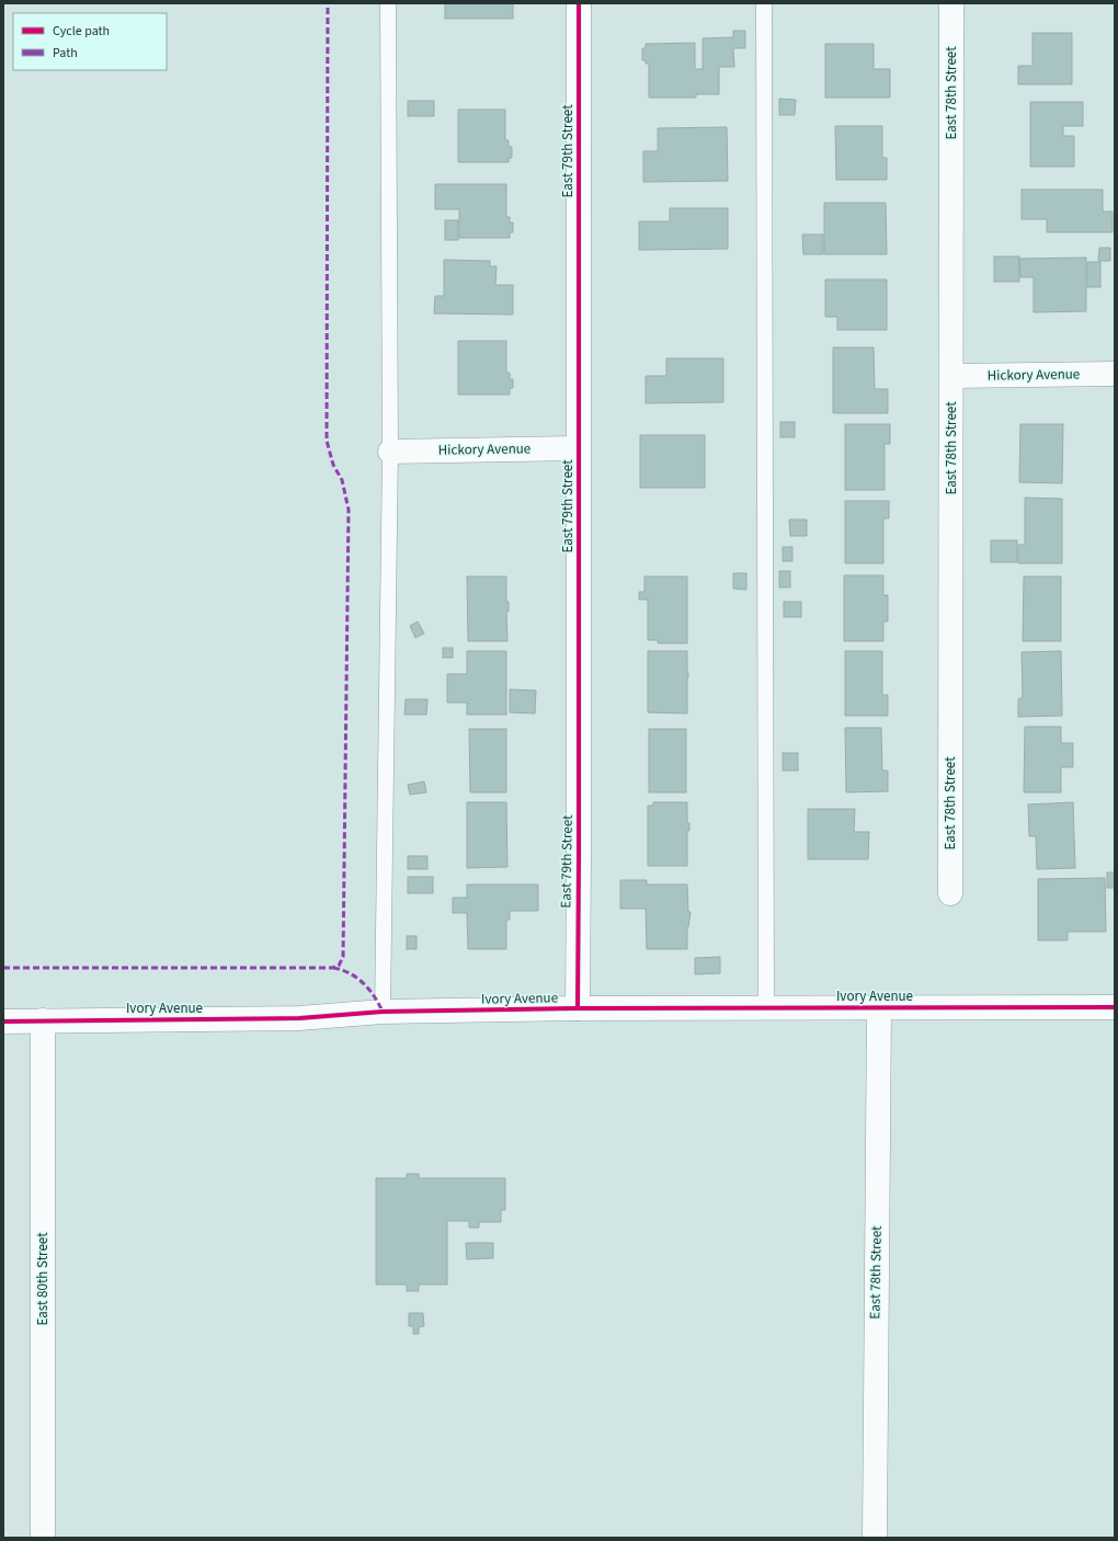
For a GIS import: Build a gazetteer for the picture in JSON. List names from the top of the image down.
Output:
{
  "streets": {
    "street": [
      "East 78th Street",
      "East 79th Street",
      "Hickory Avenue",
      "Ivory Avenue",
      "East 80th Street"
    ]
  },
  "crossings": [
    ["East 78th Street", "Hickory Avenue"],
    ["East 78th Street", "Ivory Avenue"],
    ["East 79th Street", "Hickory Avenue"],
    ["East 79th Street", "Ivory Avenue"],
    ["Ivory Avenue", "East 80th Street"]
  ],
  "legend": ["Cycle path", "Path"]
}
